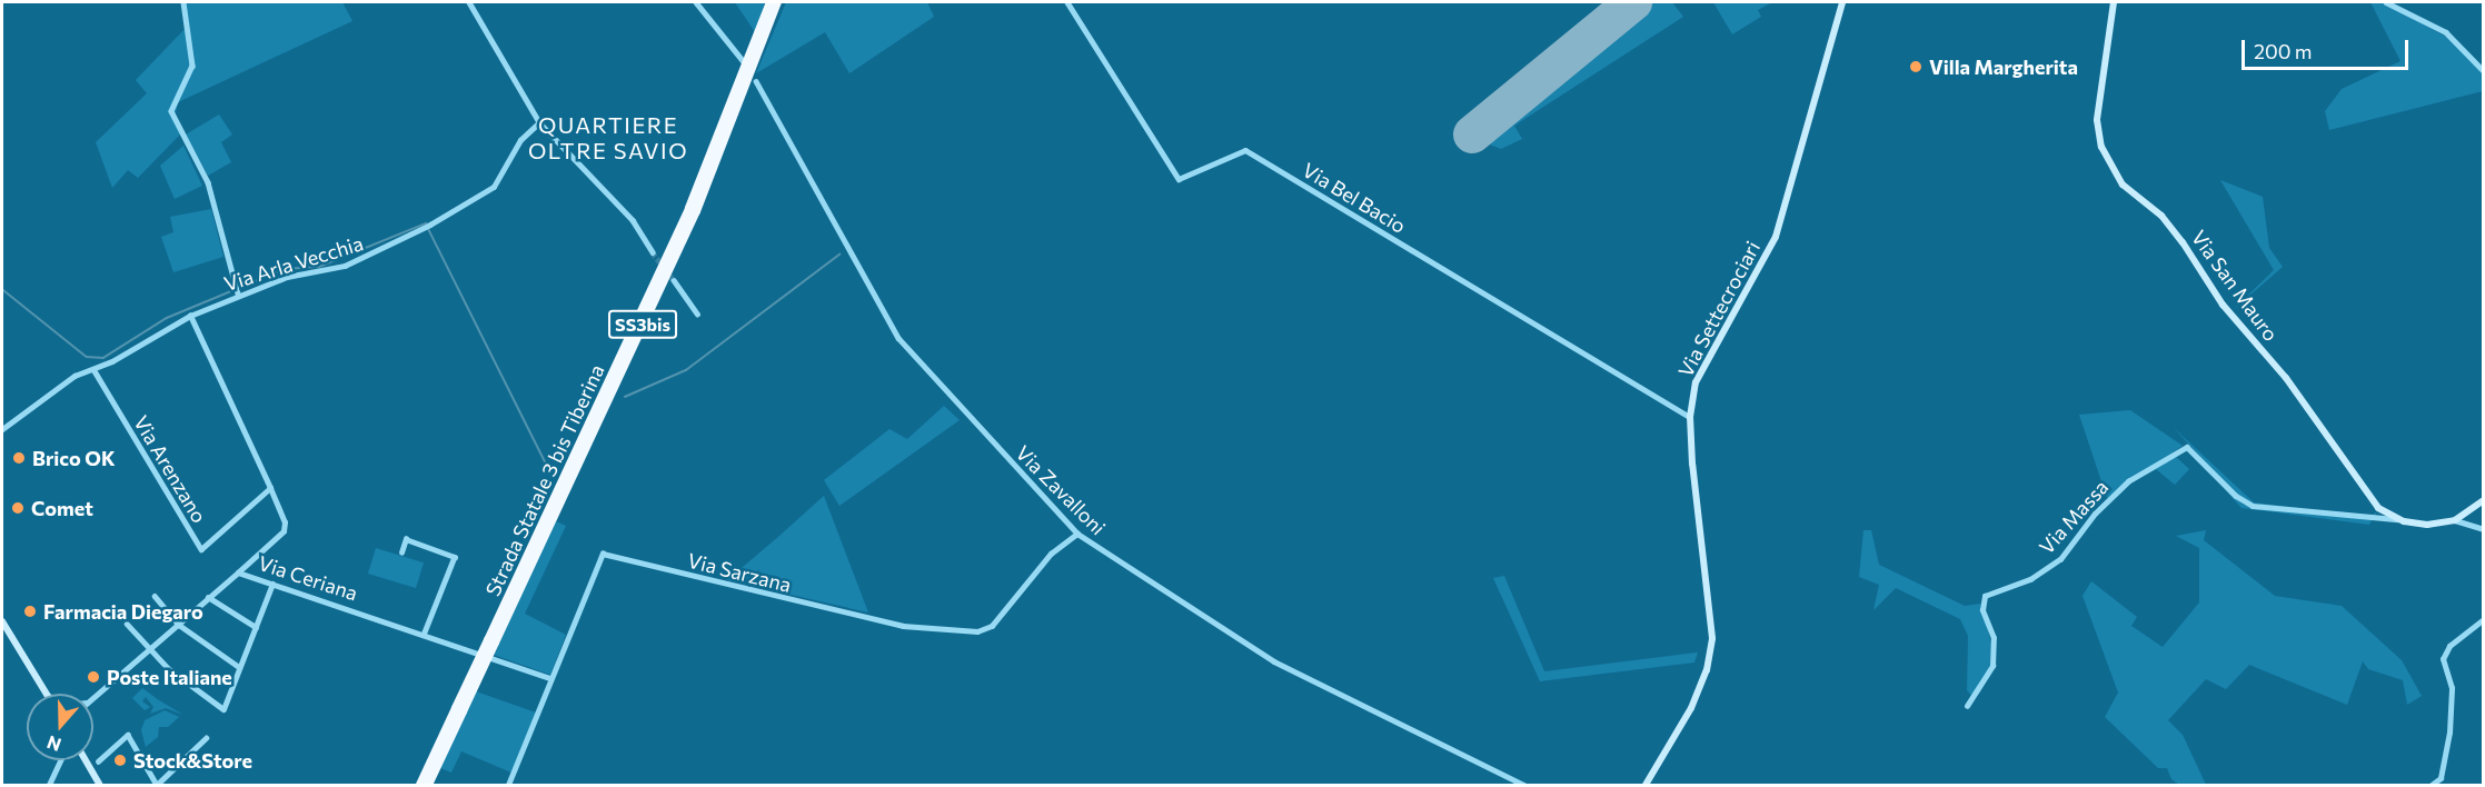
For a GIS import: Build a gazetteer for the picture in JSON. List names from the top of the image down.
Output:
{
  "streets": {
    "highway": ["SS3bis", "Strada Statale 3 bis Tiberina"],
    "main road": ["Via San Mauro", "Via Settecrociari"],
    "street": [
      "Via Bel Bacio",
      "Via Arla Vecchia",
      "Via Arenzano",
      "Via Zavalloni",
      "Via Massa",
      "Via Sarzana",
      "Via Ceriana"
    ]
  },
  "crossings": [
    ["Via Bel Bacio", "Via Settecrociari"],
    ["Via Arla Vecchia", "Via Arenzano"],
    ["Via San Mauro", "Via Massa"],
    ["Via Zavalloni", "Via Sarzana"],
    ["Via Sarzana", "Via Ceriana"]
  ],
  "districts": ["QUARTIERE OLTRE SAVIO"],
  "places": [
    "Villa Margherita",
    "Brico OK",
    "Comet",
    "Farmacia Diegaro",
    "Poste Italiane",
    "Stock&Store"
  ],
  "scale_bar": "200 m",
  "north": "bottom"
}
